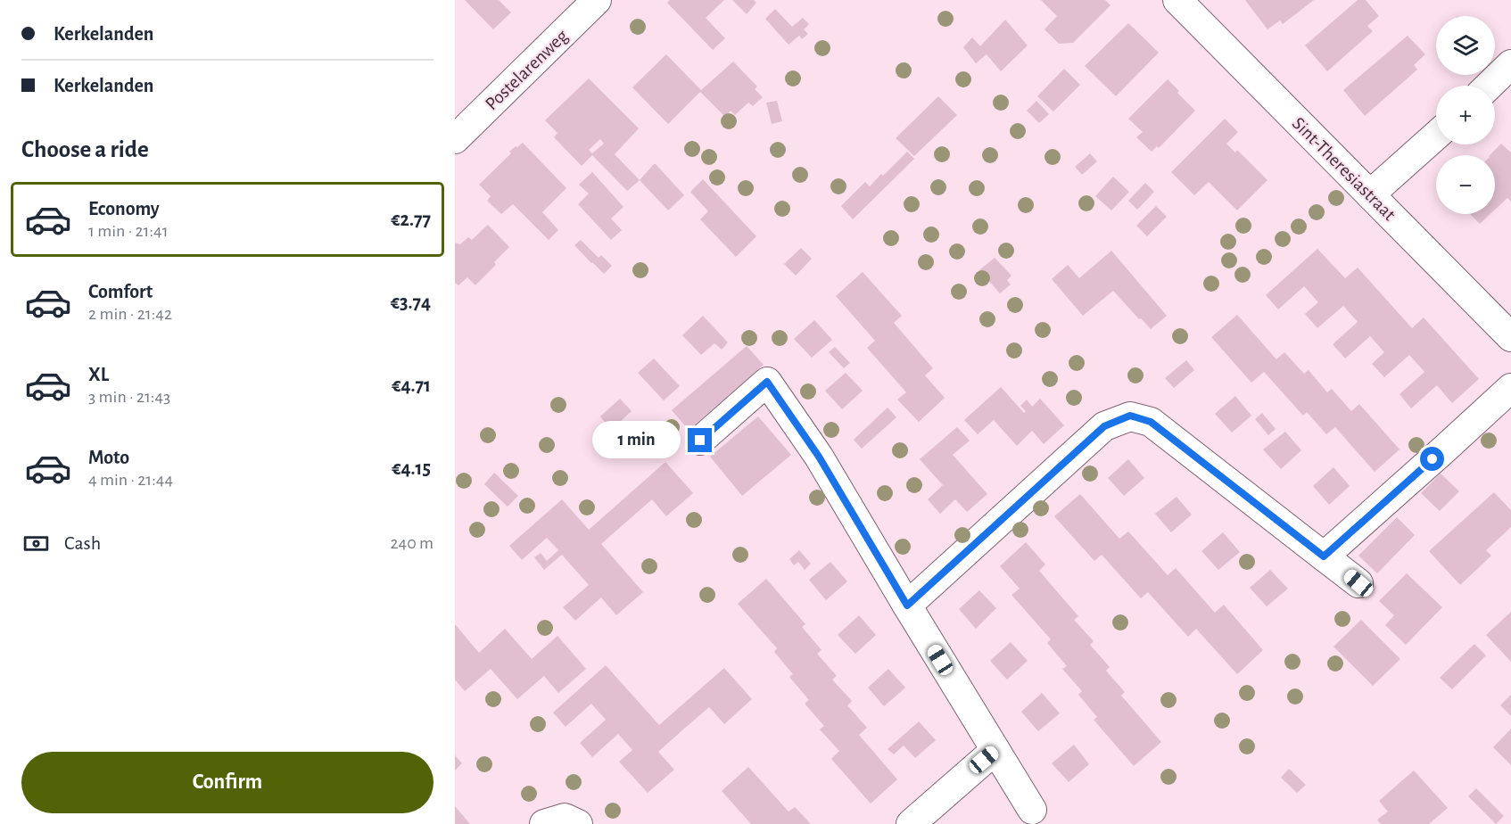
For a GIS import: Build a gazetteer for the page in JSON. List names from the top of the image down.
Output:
{
  "streets": {
    "street": ["Postelarenweg", "Sint-Theresiastraat"]
  },
  "page": {
    "banner": ["Kerkelanden", "Kerkelanden"],
    "map_buttons": ["+", "−"],
    "heading": "Choose a ride",
    "list": [
      {
        "name": "Economy",
        "note": "1 min · 21:41",
        "value": "€2.77"
      },
      {
        "name": "Comfort",
        "note": "2 min · 21:42",
        "value": "€3.74"
      },
      {
        "name": "XL",
        "note": "3 min · 21:43",
        "value": "€4.71"
      },
      {
        "name": "Moto",
        "note": "4 min · 21:44",
        "value": "€4.15"
      }
    ],
    "bubble": "1 min",
    "pay": ["Cash", "240 m"],
    "buttons": "Confirm"
  }
}
